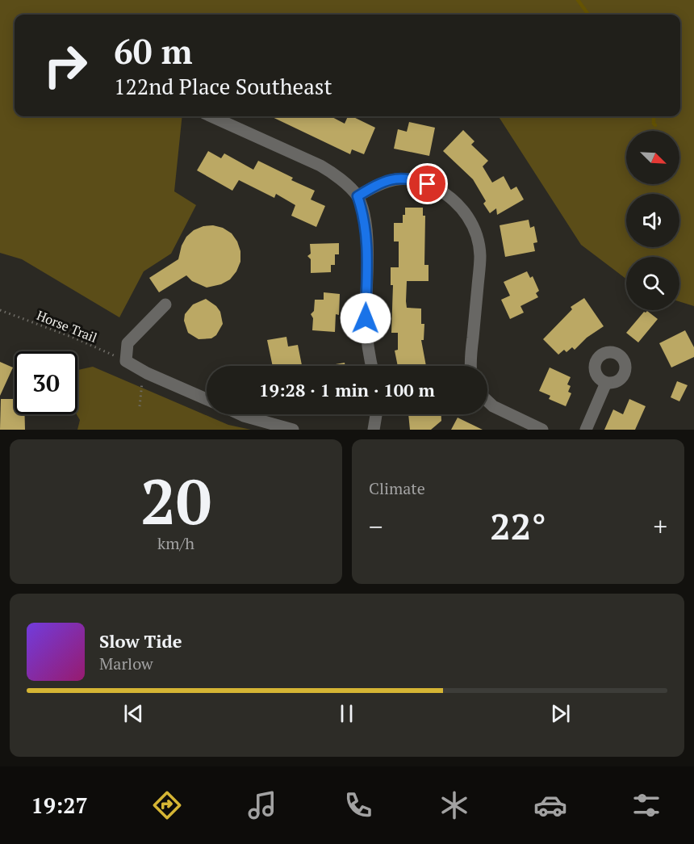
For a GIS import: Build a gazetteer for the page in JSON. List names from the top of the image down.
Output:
{
  "streets": {
    "path": ["Horse Trail"]
  },
  "north": "bottom right",
  "page": {
    "turn": ["60 m", "122nd Place Southeast"],
    "limit": "30",
    "trip": "19:28 · 1 min · 100 m",
    "tile": [
      ["20", "km/h"],
      "Climate"
    ],
    "heat": ["−", "22°", "+"],
    "song": ["Slow Tide", "Marlow"],
    "tabs": "19:27"
  }
}
